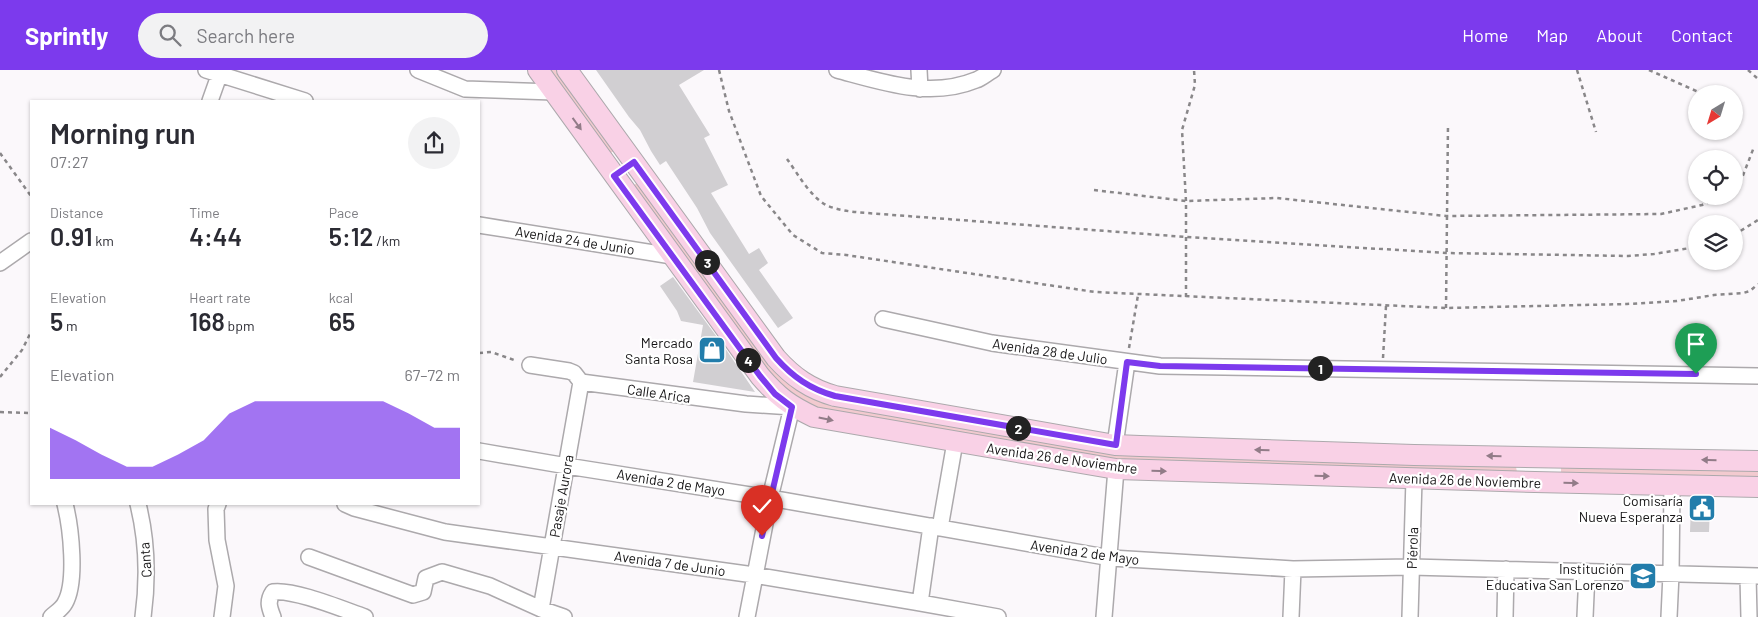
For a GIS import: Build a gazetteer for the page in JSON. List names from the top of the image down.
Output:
{
  "streets": {
    "main road": ["Avenida 26 de Noviembre"],
    "street": [
      "Avenida 24 de Junio",
      "Avenida 28 de Julio",
      "Calle Arica",
      "Avenida 2 de Mayo",
      "Pasaje Aurora",
      "Piérola",
      "Canta",
      "Avenida 7 de Junio"
    ]
  },
  "crossings": [
    ["Avenida 24 de Junio", "Avenida 26 de Noviembre"],
    ["Calle Arica", "Avenida 26 de Noviembre"],
    ["Calle Arica", "Pasaje Aurora"],
    ["Avenida 26 de Noviembre", "Piérola"],
    ["Avenida 2 de Mayo", "Pasaje Aurora"],
    ["Avenida 2 de Mayo", "Piérola"],
    ["Pasaje Aurora", "Avenida 7 de Junio"]
  ],
  "places": {
    "shop": ["Mercado Santa Rosa"],
    "public building": ["Comisaría Nueva Esperanza"],
    "school or university": ["Institución Educativa San Lorenzo"]
  },
  "north": "bottom left",
  "page": {
    "header": "Sprintly",
    "search": "Search here",
    "nav": [
      "Home",
      "Map",
      "About",
      "Contact"
    ],
    "heading": ["Morning run", "07:27"],
    "stats": [
      ["Distance", "0.91 km"],
      ["Time", "4:44"],
      ["Pace", "5:12 /km"],
      ["Elevation", "5 m"],
      ["Heart rate", "168 bpm"],
      ["kcal", "65"]
    ],
    "pins": [
      "3",
      "4",
      "1",
      "2"
    ],
    "chart": ["Elevation", "67–72 m"]
  }
}
